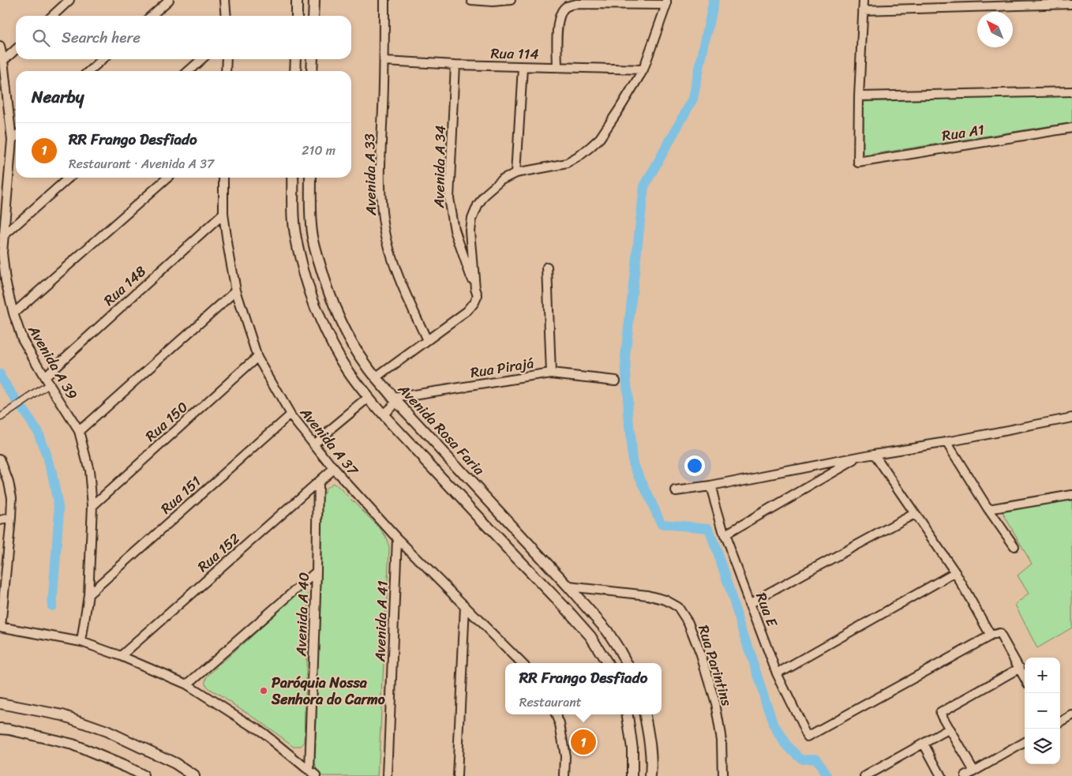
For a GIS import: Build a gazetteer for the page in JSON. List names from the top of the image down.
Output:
{
  "streets": {
    "street": [
      "Rua 114",
      "Rua A1",
      "Avenida A 34",
      "Avenida A 33",
      "Rua 148",
      "Avenida A 39",
      "Rua Pirajá",
      "Rua 150",
      "Avenida Rosa Faria",
      "Avenida A 37",
      "Rua 151",
      "Rua 152",
      "Rua E",
      "Avenida A 40",
      "Avenida A 41",
      "Rua Parintins"
    ]
  },
  "crossings": [
    ["Rua 114", "Avenida A 34"],
    ["Rua 114", "Avenida A 33"],
    ["Rua 148", "Avenida A 39"],
    ["Rua 148", "Avenida A 37"],
    ["Avenida A 39", "Rua 150"],
    ["Avenida A 39", "Rua 151"],
    ["Rua Pirajá", "Avenida Rosa Faria"],
    ["Rua 150", "Avenida A 37"],
    ["Avenida Rosa Faria", "Rua Parintins"],
    ["Avenida A 37", "Rua 151"],
    ["Avenida A 37", "Rua 152"],
    ["Avenida A 37", "Avenida A 41"],
    ["Rua 152", "Avenida A 40"]
  ],
  "places": ["Paróquia Nossa Senhora do Carmo"],
  "north": "top left",
  "page": {
    "search": "Search here",
    "heading": "Nearby",
    "list": [
      {
        "mark": "1",
        "name": "RR Frango Desfiado",
        "note": "Restaurant · Avenida A 37",
        "value": "210 m"
      }
    ],
    "map_buttons": ["+", "−"],
    "popup": ["RR Frango Desfiado", "Restaurant"],
    "pins": "1"
  }
}
